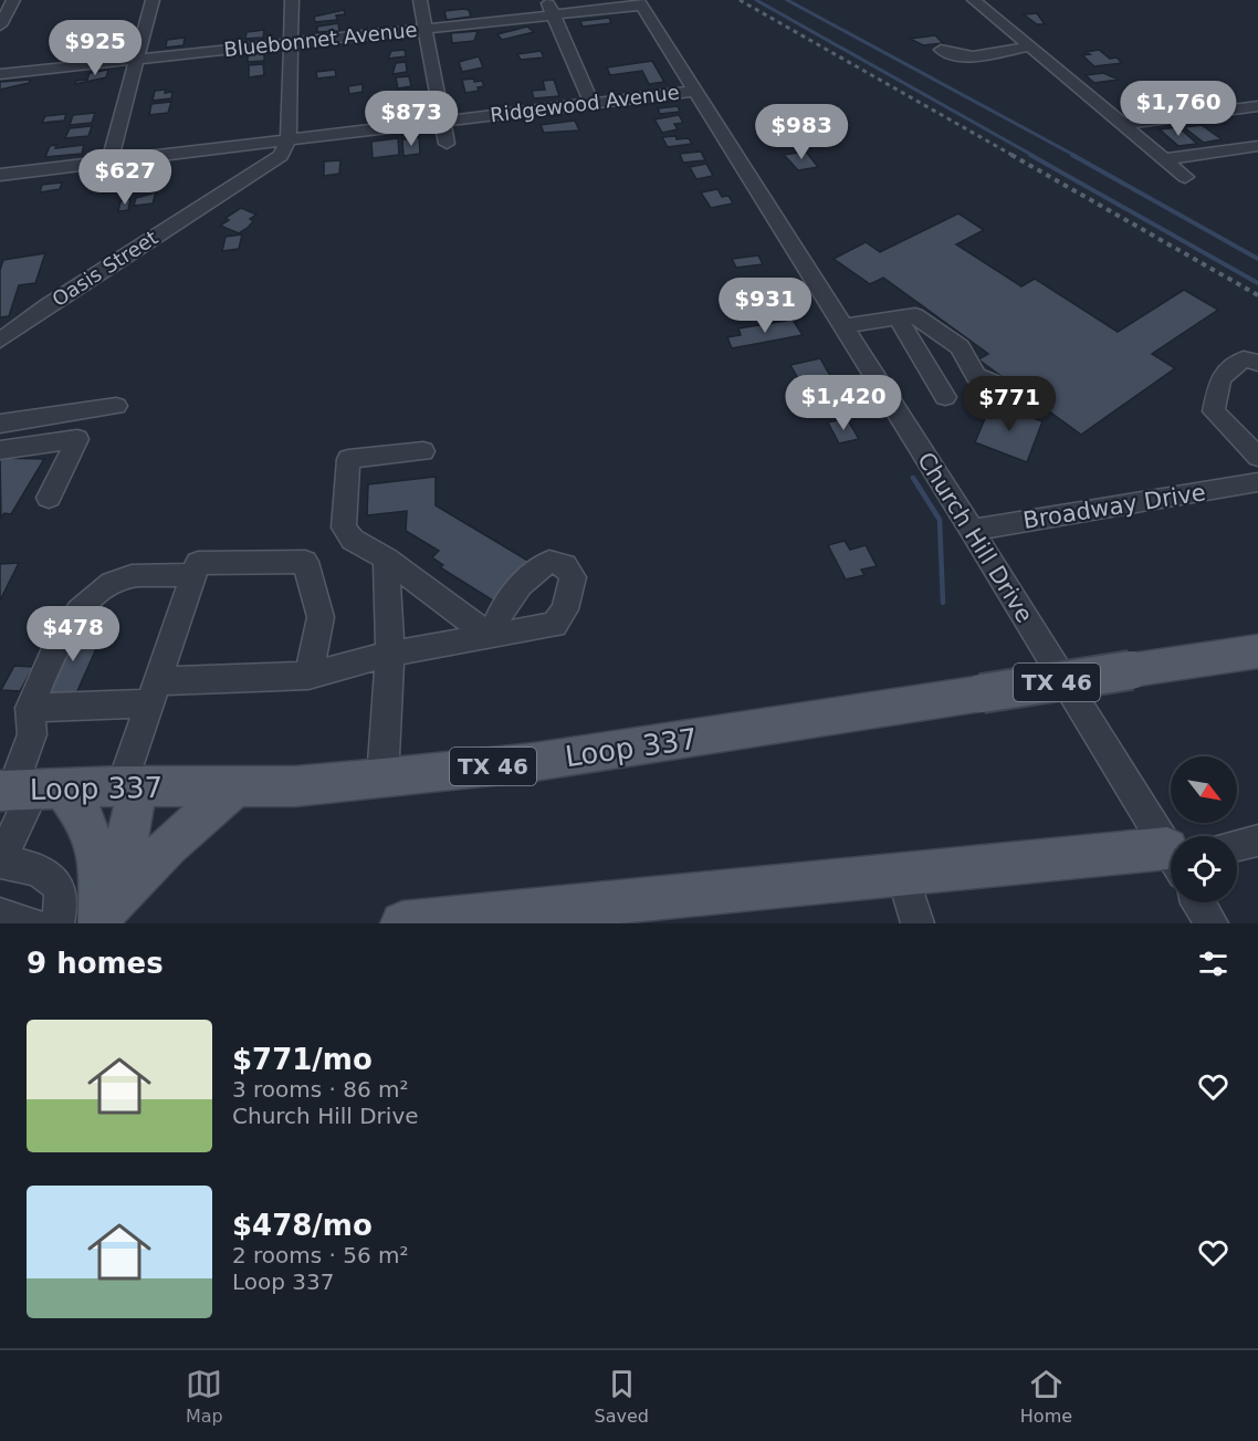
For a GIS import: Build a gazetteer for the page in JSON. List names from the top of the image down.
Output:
{
  "streets": {
    "main road": ["TX 46", "Loop 337"],
    "street": [
      "Bluebonnet Avenue",
      "Ridgewood Avenue",
      "Oasis Street",
      "Broadway Drive",
      "Church Hill Drive"
    ]
  },
  "crossings": [
    ["Bluebonnet Avenue", "Church Hill Drive"],
    ["Ridgewood Avenue", "Oasis Street"],
    ["Ridgewood Avenue", "Church Hill Drive"],
    ["Broadway Drive", "Church Hill Drive"]
  ],
  "north": "bottom right",
  "page": {
    "price": [
      "$925",
      "$1,760",
      "$873",
      "$983",
      "$627",
      "$931",
      "$1,420",
      "$771",
      "$478"
    ],
    "heading": "9 homes",
    "list": [
      {
        "name": "$771/mo",
        "note": "3 rooms · 86 m² · Church Hill Drive"
      },
      {
        "name": "$478/mo",
        "note": "2 rooms · 56 m² · Loop 337"
      }
    ],
    "tabs": ["Map", "Saved", "Home"]
  }
}
